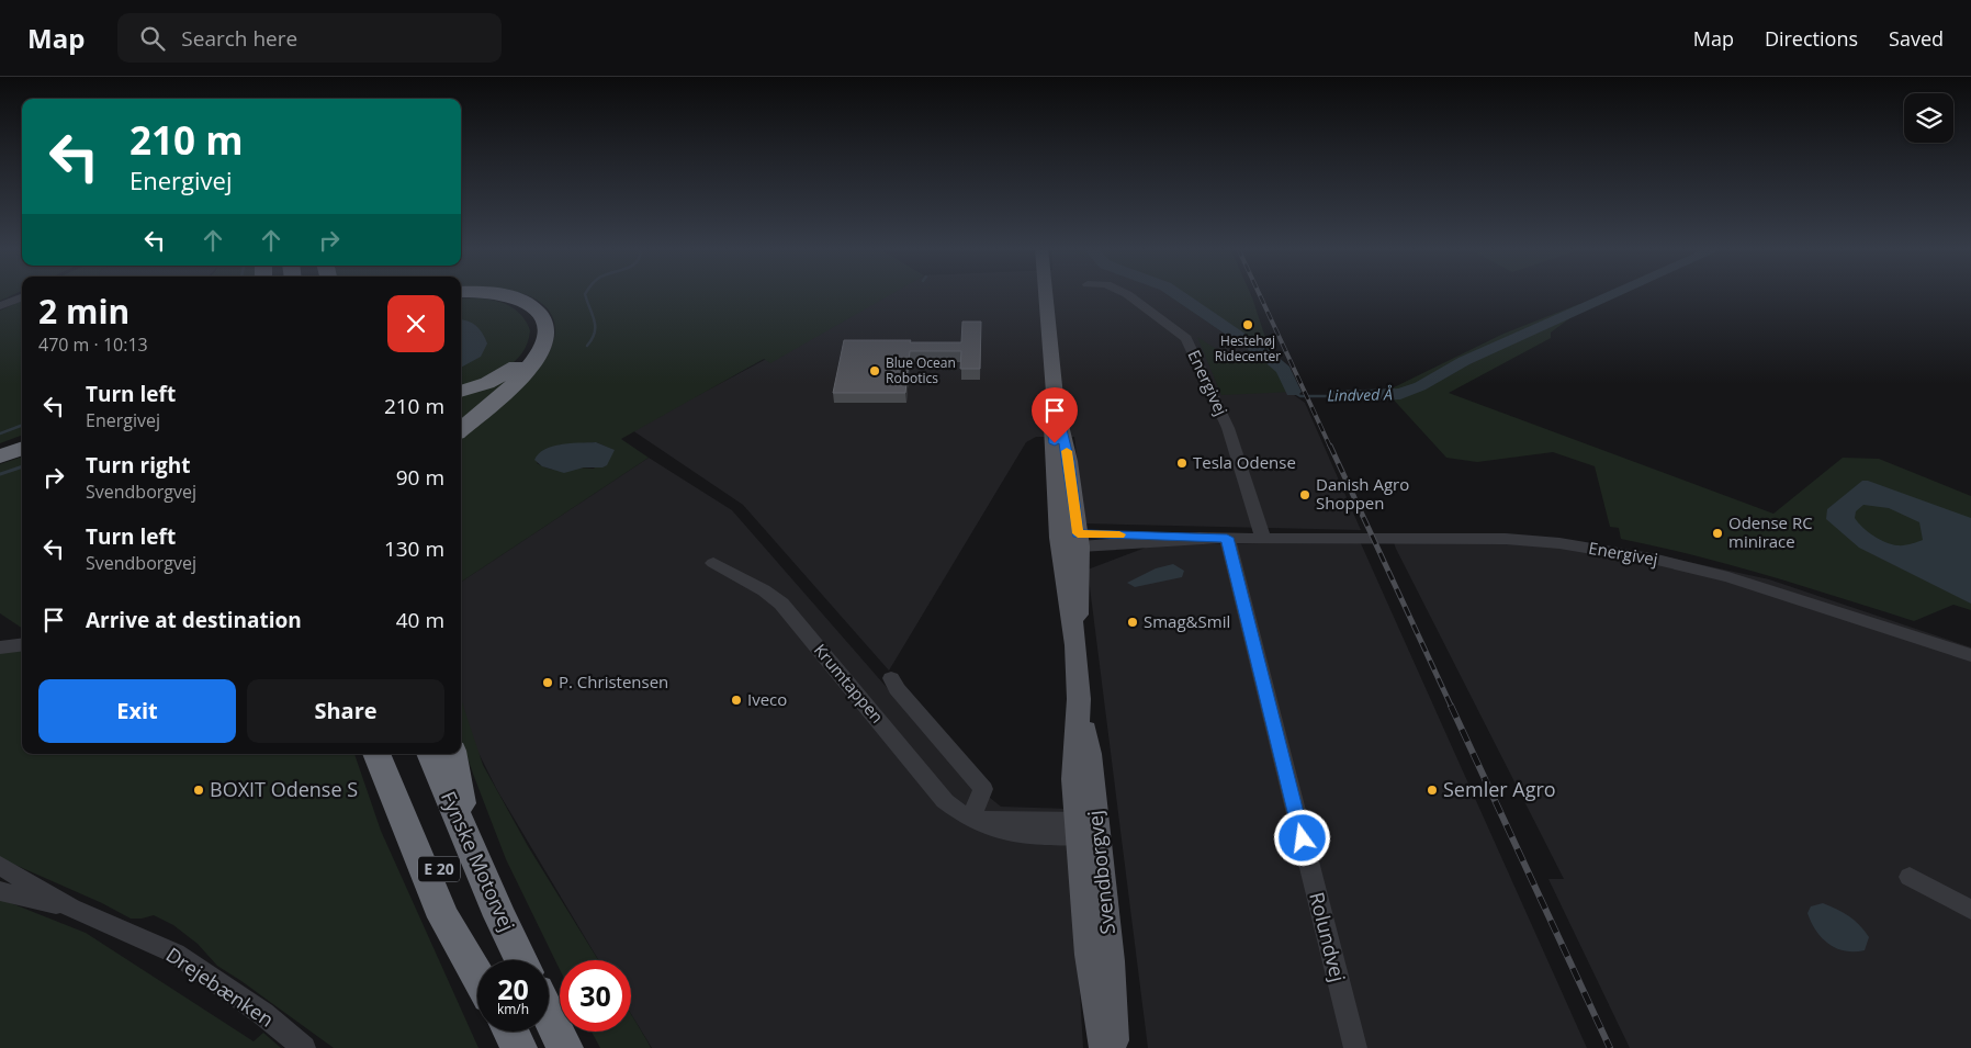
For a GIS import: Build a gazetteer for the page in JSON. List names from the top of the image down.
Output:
{
  "streets": {
    "highway": ["Fynske Motorvej", "E 20"],
    "main road": ["Svendborgvej"],
    "street": [
      "Energivej",
      "Krumtappen",
      "Rolundvej",
      "Drejebænken"
    ]
  },
  "crossings": [
    ["Energivej", "Svendborgvej"],
    ["Energivej", "Rolundvej"],
    ["Krumtappen", "Svendborgvej"]
  ],
  "water": ["Lindved Å"],
  "places": [
    "Hestehøj Ridecenter",
    "Blue Ocean Robotics",
    "Tesla Odense",
    "Danish Agro Shoppen",
    "Odense RC minirace",
    "Smag&Smil",
    "P. Christensen",
    "Iveco",
    "BOXIT Odense S",
    "Semler Agro"
  ],
  "page": {
    "header": "Map",
    "search": "Search here",
    "nav": ["Map", "Directions", "Saved"],
    "turn": ["210 m", "Energivej"],
    "heading": ["2 min", "470 m · 10:13"],
    "list": [
      {
        "name": "Turn left",
        "note": "Energivej",
        "value": "210 m"
      },
      {
        "name": "Turn right",
        "note": "Svendborgvej",
        "value": "90 m"
      },
      {
        "name": "Turn left",
        "note": "Svendborgvej",
        "value": "130 m"
      },
      {
        "name": "Arrive at destination",
        "value": "40 m"
      }
    ],
    "buttons": ["Exit", "Share"],
    "speed": "20 km/h",
    "limit": "30"
  }
}
